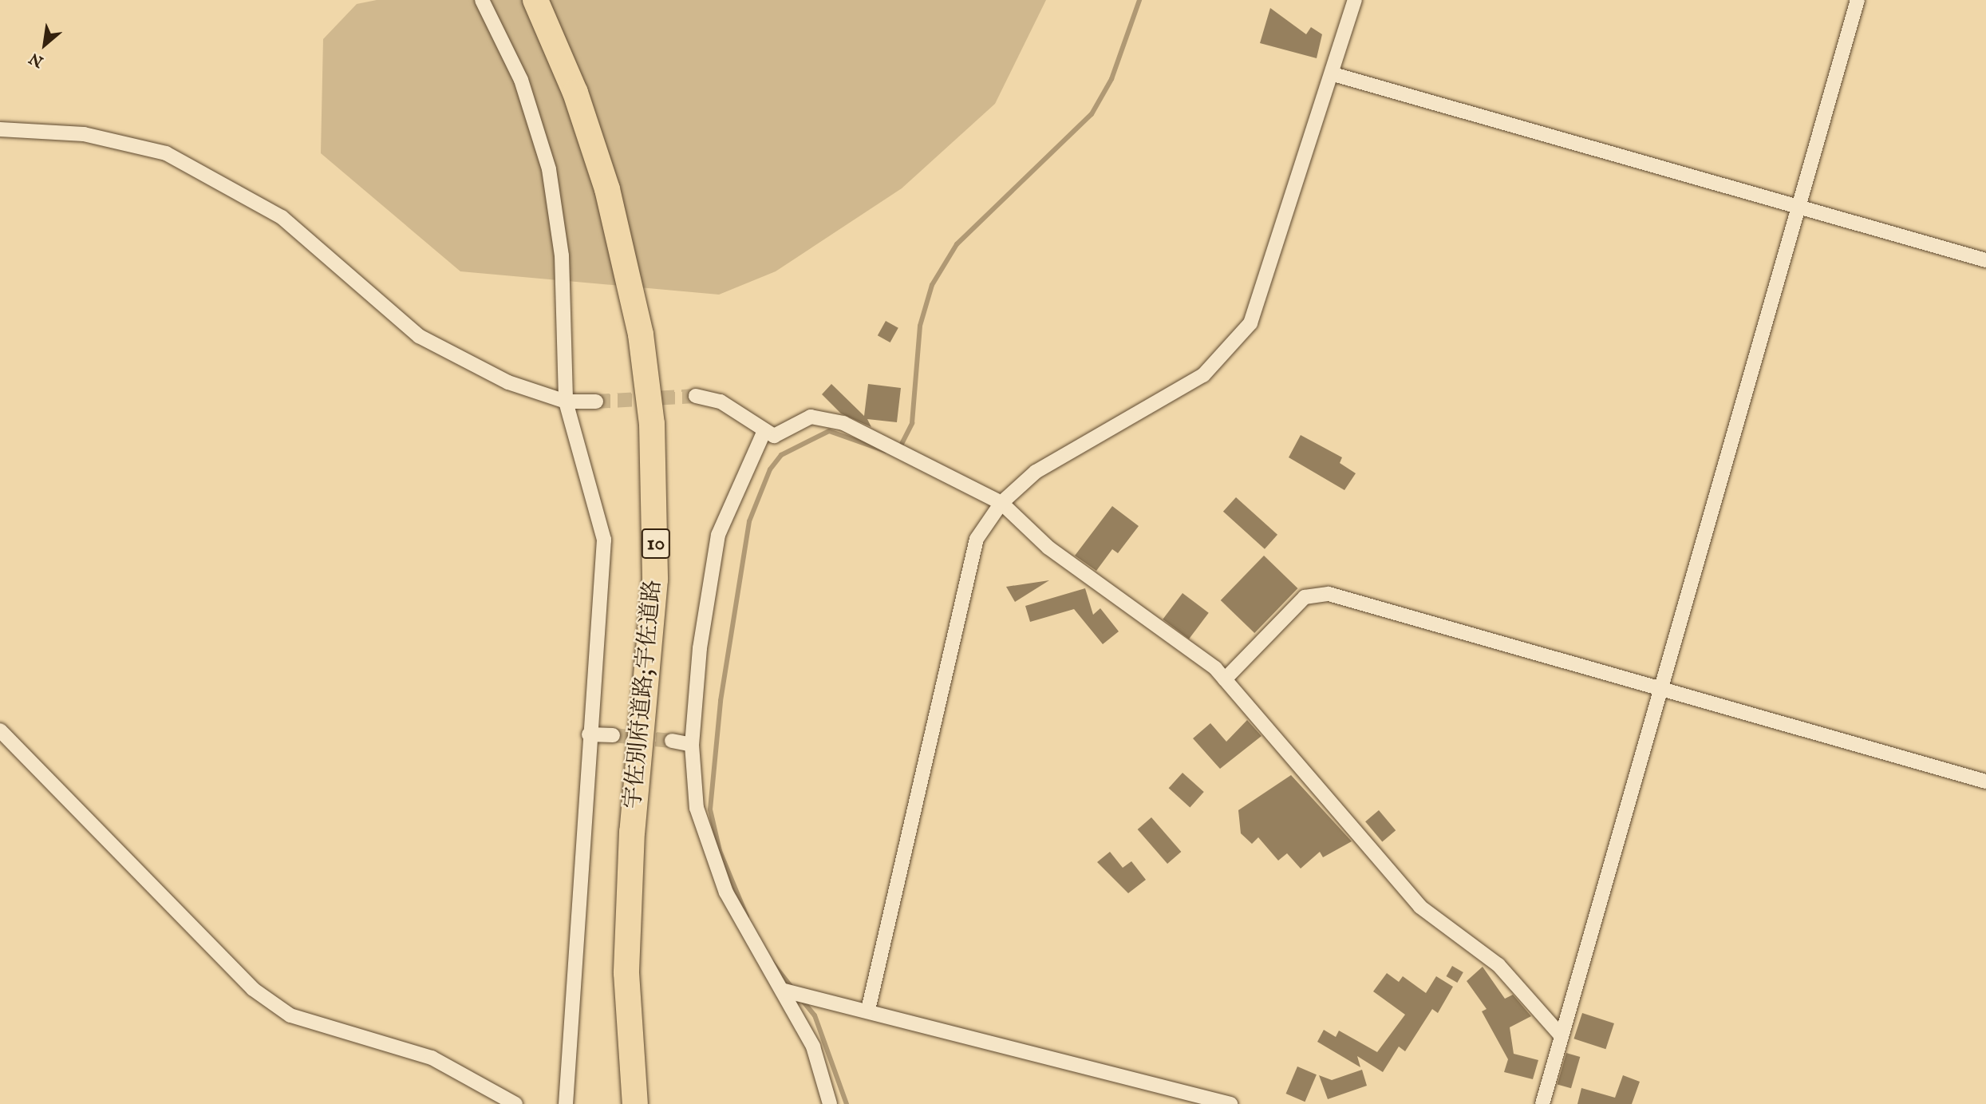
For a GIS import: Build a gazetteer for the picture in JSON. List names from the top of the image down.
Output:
{
  "streets": {
    "highway": ["10", "宇佐別府道路;宇佐道路"]
  },
  "north": "bottom left"
}
